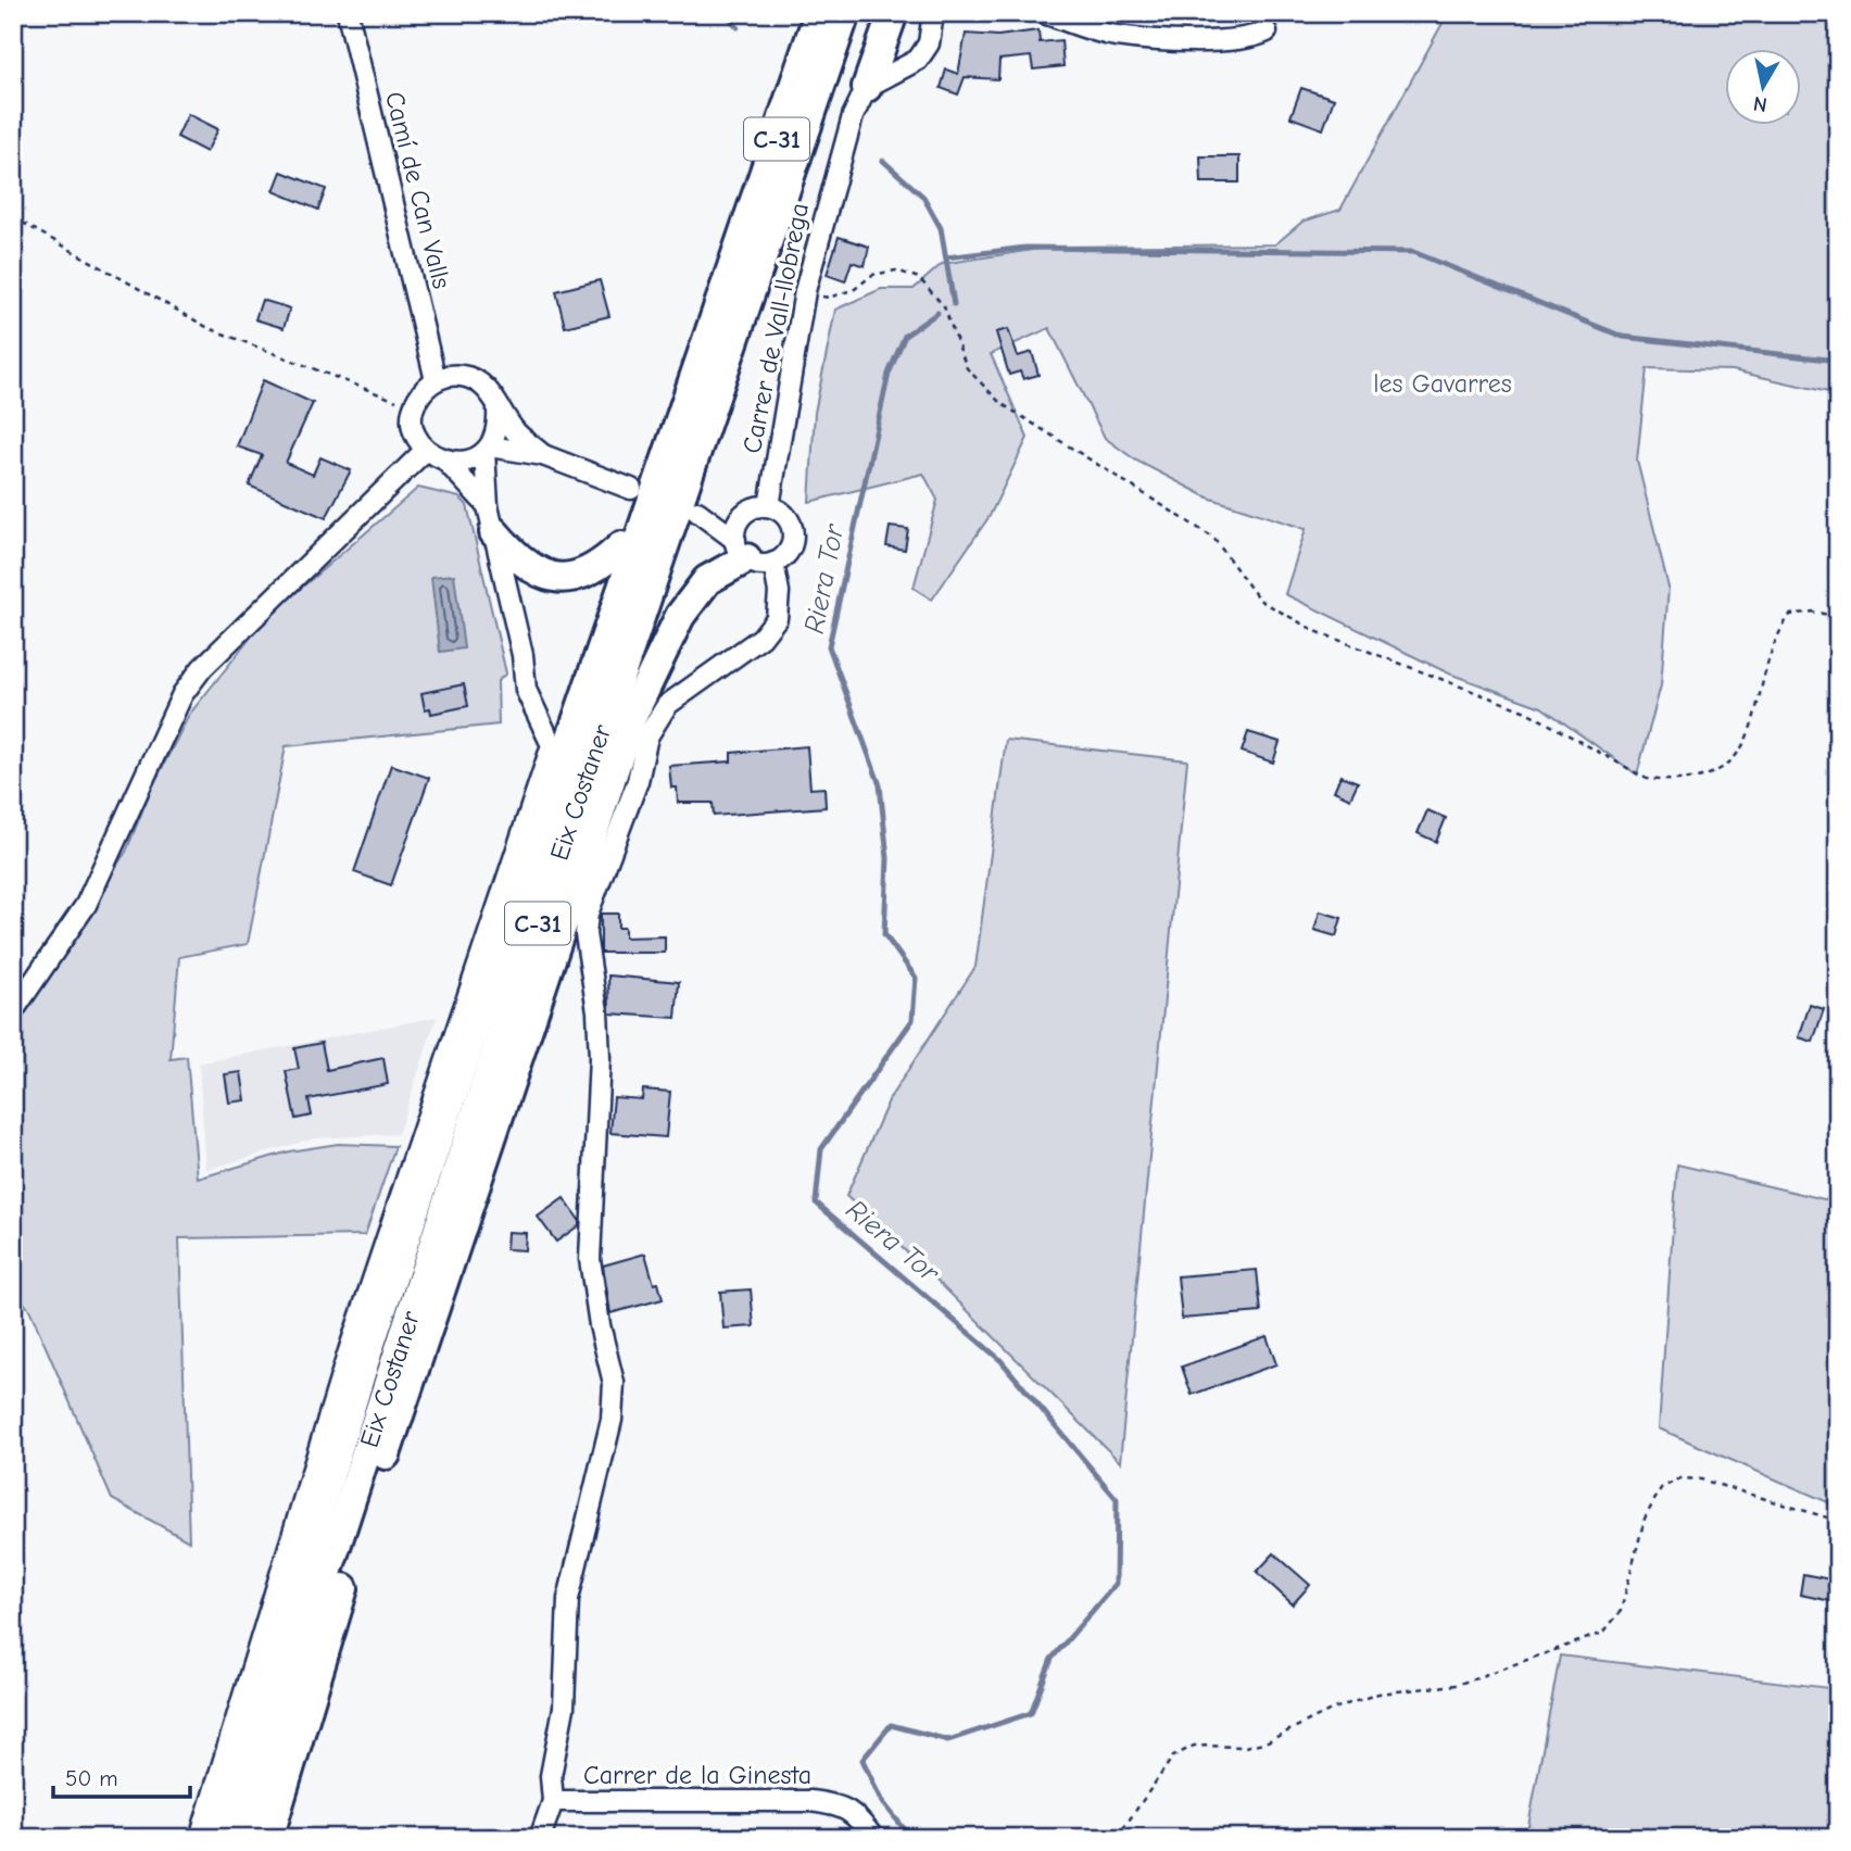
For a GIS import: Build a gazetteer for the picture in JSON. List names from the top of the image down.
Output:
{
  "streets": {
    "highway": ["C-31", "Eix Costaner"],
    "street": ["Camí de Can Valls", "Carrer de Vall-llobrega", "Carrer de la Ginesta"]
  },
  "water": ["Riera Tor"],
  "parks": ["les Gavarres"],
  "scale_bar": "50 m",
  "north": "bottom"
}
